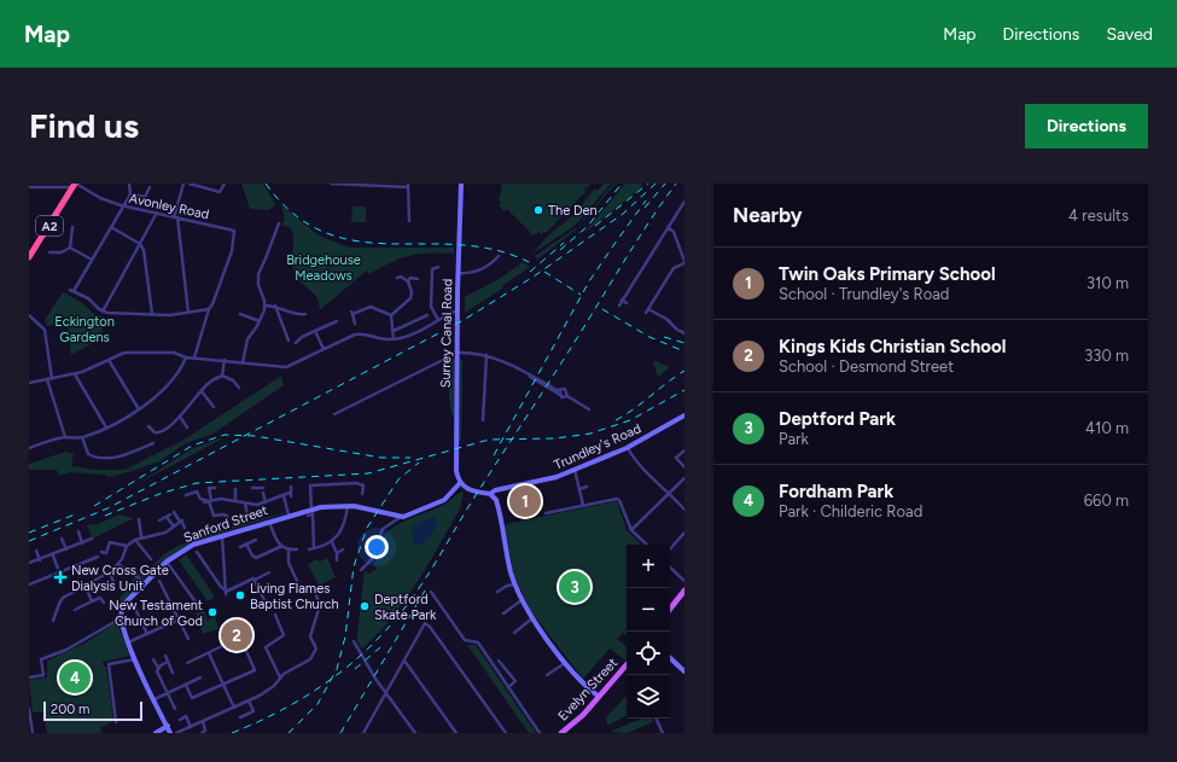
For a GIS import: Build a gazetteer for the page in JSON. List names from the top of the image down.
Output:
{
  "streets": {
    "highway": ["A2"],
    "main road": [
      "Surrey Canal Road",
      "Trundley's Road",
      "Sanford Street",
      "Evelyn Street"
    ],
    "street": ["Avonley Road"]
  },
  "crossings": [
    ["Avonley Road", "A2"]
  ],
  "parks": ["Bridgehouse Meadows", "Eckington Gardens"],
  "places": {
    "other": [
      "The Den",
      "Living Flames Baptist Church",
      "Deptford Skate Park",
      "New Testament Church of God"
    ],
    "health": ["New Cross Gate Dialysis Unit"]
  },
  "scale_bar": "200 m",
  "page": {
    "header": "Map",
    "nav": ["Map", "Directions", "Saved"],
    "buttons": "Directions",
    "title": "Find us",
    "heading": ["Nearby", "4 results"],
    "list": [
      {
        "mark": "1",
        "name": "Twin Oaks Primary School",
        "note": "School · Trundley's Road",
        "value": "310 m"
      },
      {
        "mark": "2",
        "name": "Kings Kids Christian School",
        "note": "School · Desmond Street",
        "value": "330 m"
      },
      {
        "mark": "3",
        "name": "Deptford Park",
        "note": "Park",
        "value": "410 m"
      },
      {
        "mark": "4",
        "name": "Fordham Park",
        "note": "Park · Childeric Road",
        "value": "660 m"
      }
    ],
    "pins": [
      "1",
      "3",
      "2",
      "4"
    ],
    "map_buttons": ["+", "−"],
    "scale": "200 m"
  }
}
